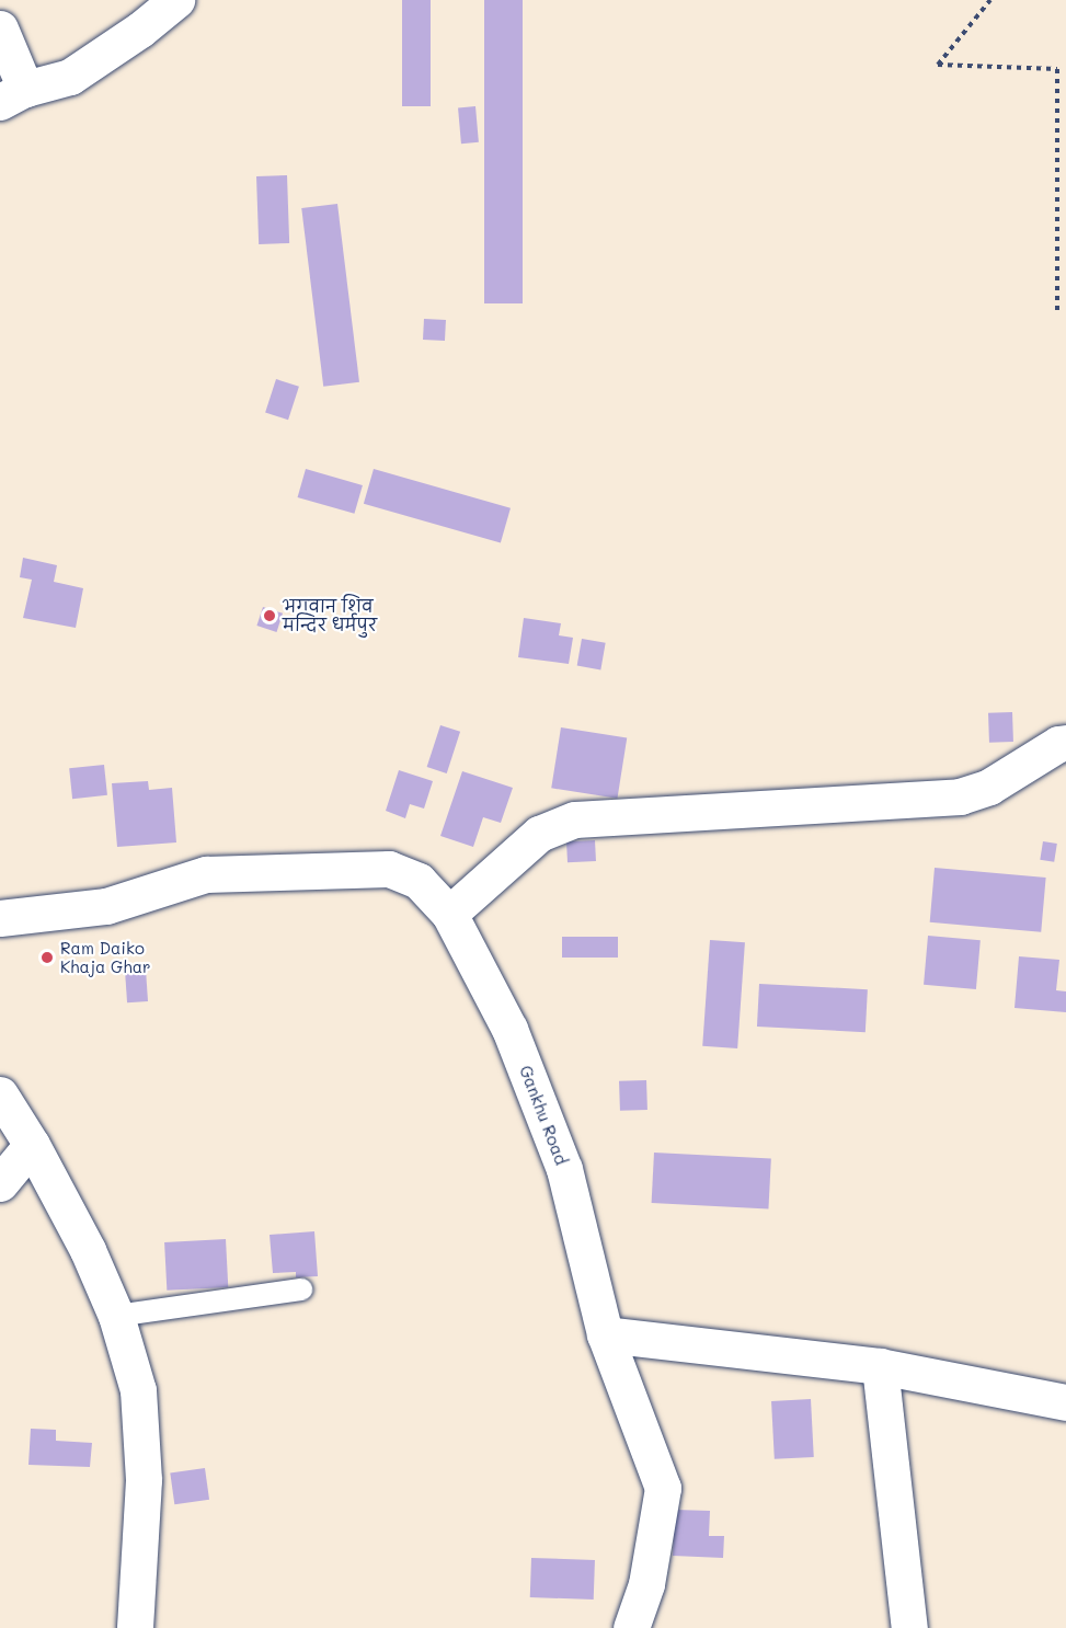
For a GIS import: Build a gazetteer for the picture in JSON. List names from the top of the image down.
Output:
{
  "streets": {
    "street": ["Gankhu Road"]
  },
  "places": ["भगवान शिव मन्दिर धर्मपुर", "Ram Daiko Khaja Ghar"]
}
